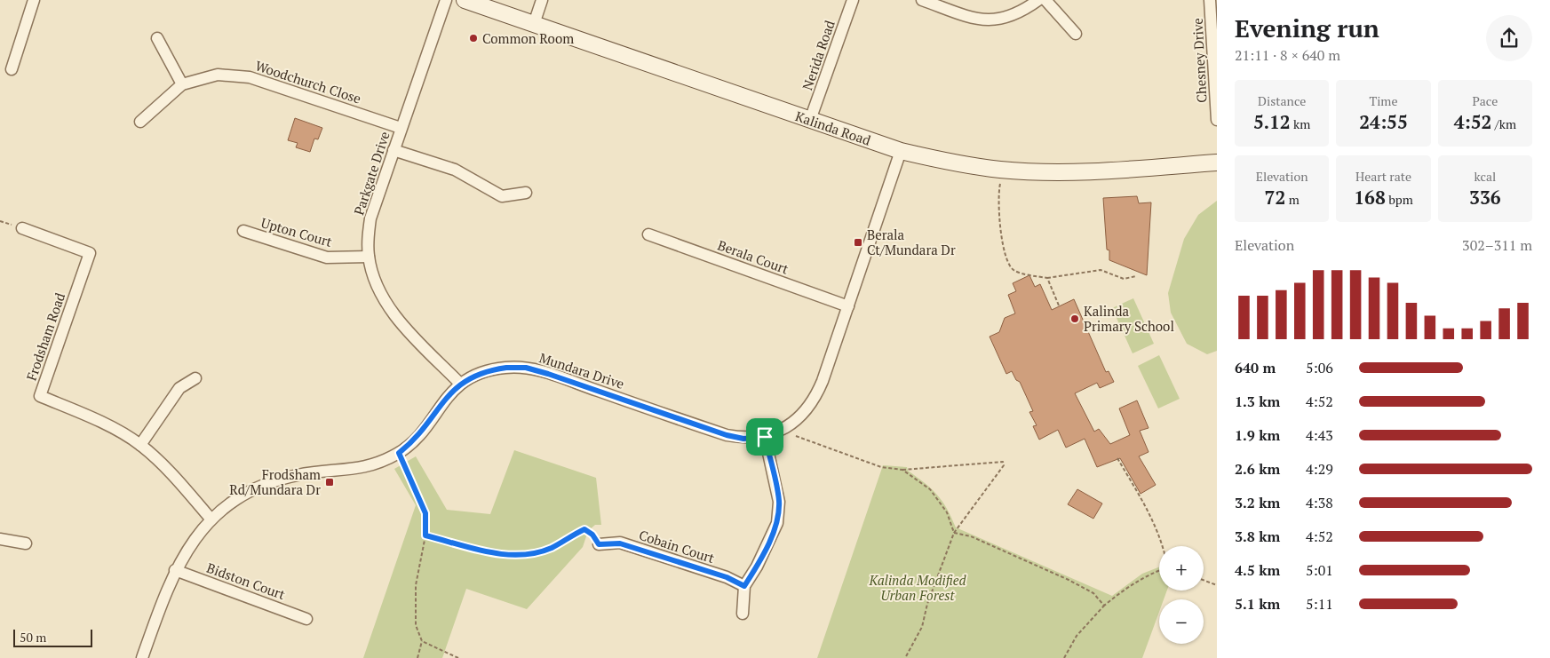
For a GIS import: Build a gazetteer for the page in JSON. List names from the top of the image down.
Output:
{
  "streets": {
    "street": [
      "Nerida Road",
      "Chesney Drive",
      "Woodchurch Close",
      "Kalinda Road",
      "Parkgate Drive",
      "Upton Court",
      "Berala Court",
      "Frodsham Road",
      "Mundara Drive",
      "Cobain Court",
      "Bidston Court"
    ]
  },
  "crossings": [
    ["Nerida Road", "Kalinda Road"],
    ["Woodchurch Close", "Parkgate Drive"],
    ["Kalinda Road", "Mundara Drive"],
    ["Parkgate Drive", "Upton Court"],
    ["Parkgate Drive", "Mundara Drive"],
    ["Berala Court", "Mundara Drive"],
    ["Frodsham Road", "Mundara Drive"],
    ["Mundara Drive", "Bidston Court"]
  ],
  "parks": ["Kalinda Modified Urban Forest"],
  "places": {
    "other": ["Common Room", "Kalinda Primary School"],
    "transit": ["Berala Ct/Mundara Dr", "Frodsham Rd/Mundara Dr"]
  },
  "scale_bar": "50 m",
  "page": {
    "heading": ["Evening run", "21:11 · 8 × 640 m"],
    "stats": [
      ["Distance", "5.12 km"],
      ["Time", "24:55"],
      ["Pace", "4:52 /km"],
      ["Elevation", "72 m"],
      ["Heart rate", "168 bpm"],
      ["kcal", "336"]
    ],
    "chart": ["Elevation", "302–311 m"],
    "list": [
      {
        "name": "640 m",
        "note": "5:06"
      },
      {
        "name": "1.3 km",
        "note": "4:52"
      },
      {
        "name": "1.9 km",
        "note": "4:43"
      },
      {
        "name": "2.6 km",
        "note": "4:29"
      },
      {
        "name": "3.2 km",
        "note": "4:38"
      },
      {
        "name": "3.8 km",
        "note": "4:52"
      },
      {
        "name": "4.5 km",
        "note": "5:01"
      },
      {
        "name": "5.1 km",
        "note": "5:11"
      }
    ],
    "map_buttons": ["+", "−"],
    "scale": "50 m"
  }
}
